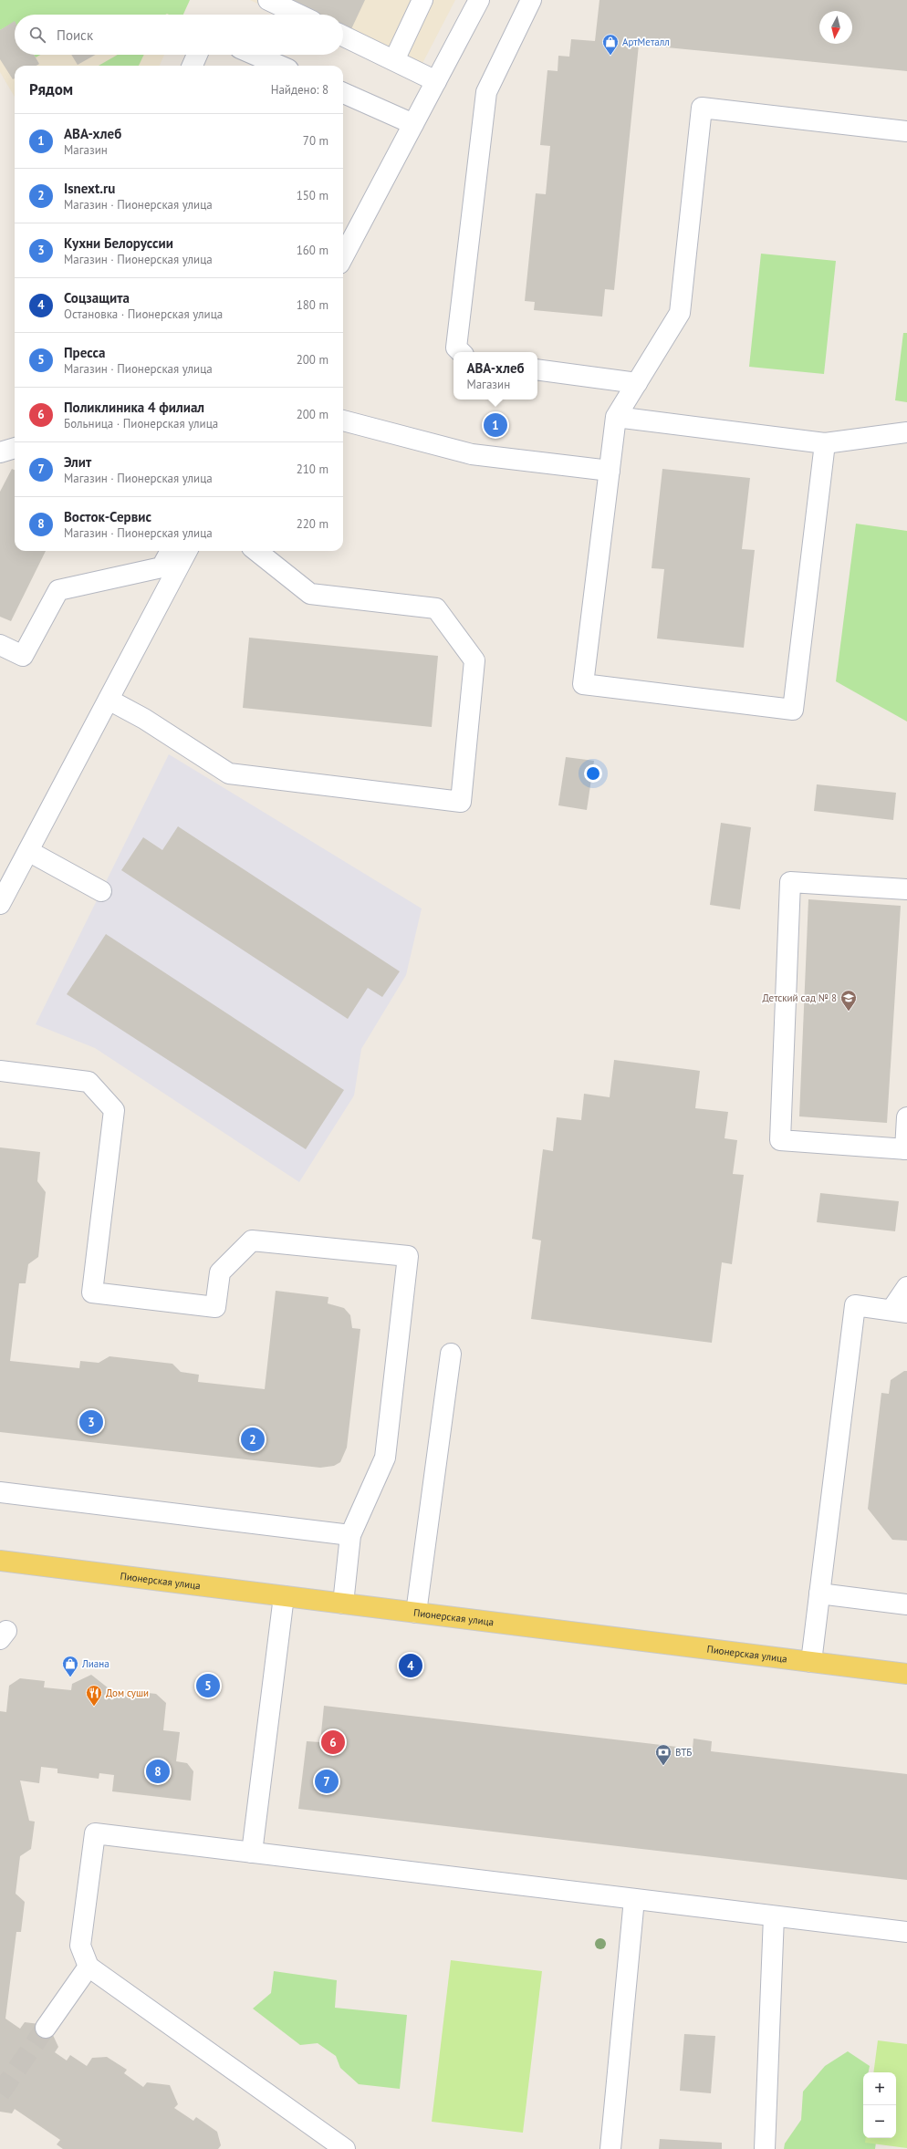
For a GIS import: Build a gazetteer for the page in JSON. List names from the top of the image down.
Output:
{
  "streets": {
    "main road": ["Пионерская улица"]
  },
  "places": {
    "shop": ["АртМеталл", "Лиана"],
    "school or university": ["Детский сад № 8"],
    "restaurant": ["Дом суши"],
    "bank": ["ВТБ"]
  },
  "north": "bottom",
  "page": {
    "search": "Поиск",
    "heading": ["Рядом", "Найдено: 8"],
    "list": [
      {
        "mark": "1",
        "name": "АВА-хлеб",
        "note": "Магазин",
        "value": "70 m"
      },
      {
        "mark": "2",
        "name": "Isnext.ru",
        "note": "Магазин · Пионерская улица",
        "value": "150 m"
      },
      {
        "mark": "3",
        "name": "Кухни Белоруссии",
        "note": "Магазин · Пионерская улица",
        "value": "160 m"
      },
      {
        "mark": "4",
        "name": "Соцзащита",
        "note": "Остановка · Пионерская улица",
        "value": "180 m"
      },
      {
        "mark": "5",
        "name": "Пресса",
        "note": "Магазин · Пионерская улица",
        "value": "200 m"
      },
      {
        "mark": "6",
        "name": "Поликлиника 4 филиал",
        "note": "Больница · Пионерская улица",
        "value": "200 m"
      },
      {
        "mark": "7",
        "name": "Элит",
        "note": "Магазин · Пионерская улица",
        "value": "210 m"
      },
      {
        "mark": "8",
        "name": "Восток-Сервис",
        "note": "Магазин · Пионерская улица",
        "value": "220 m"
      }
    ],
    "popup": ["АВА-хлеб", "Магазин"],
    "pins": [
      "1",
      "3",
      "2",
      "4",
      "5",
      "6",
      "8",
      "7"
    ],
    "map_buttons": ["+", "−"]
  }
}
